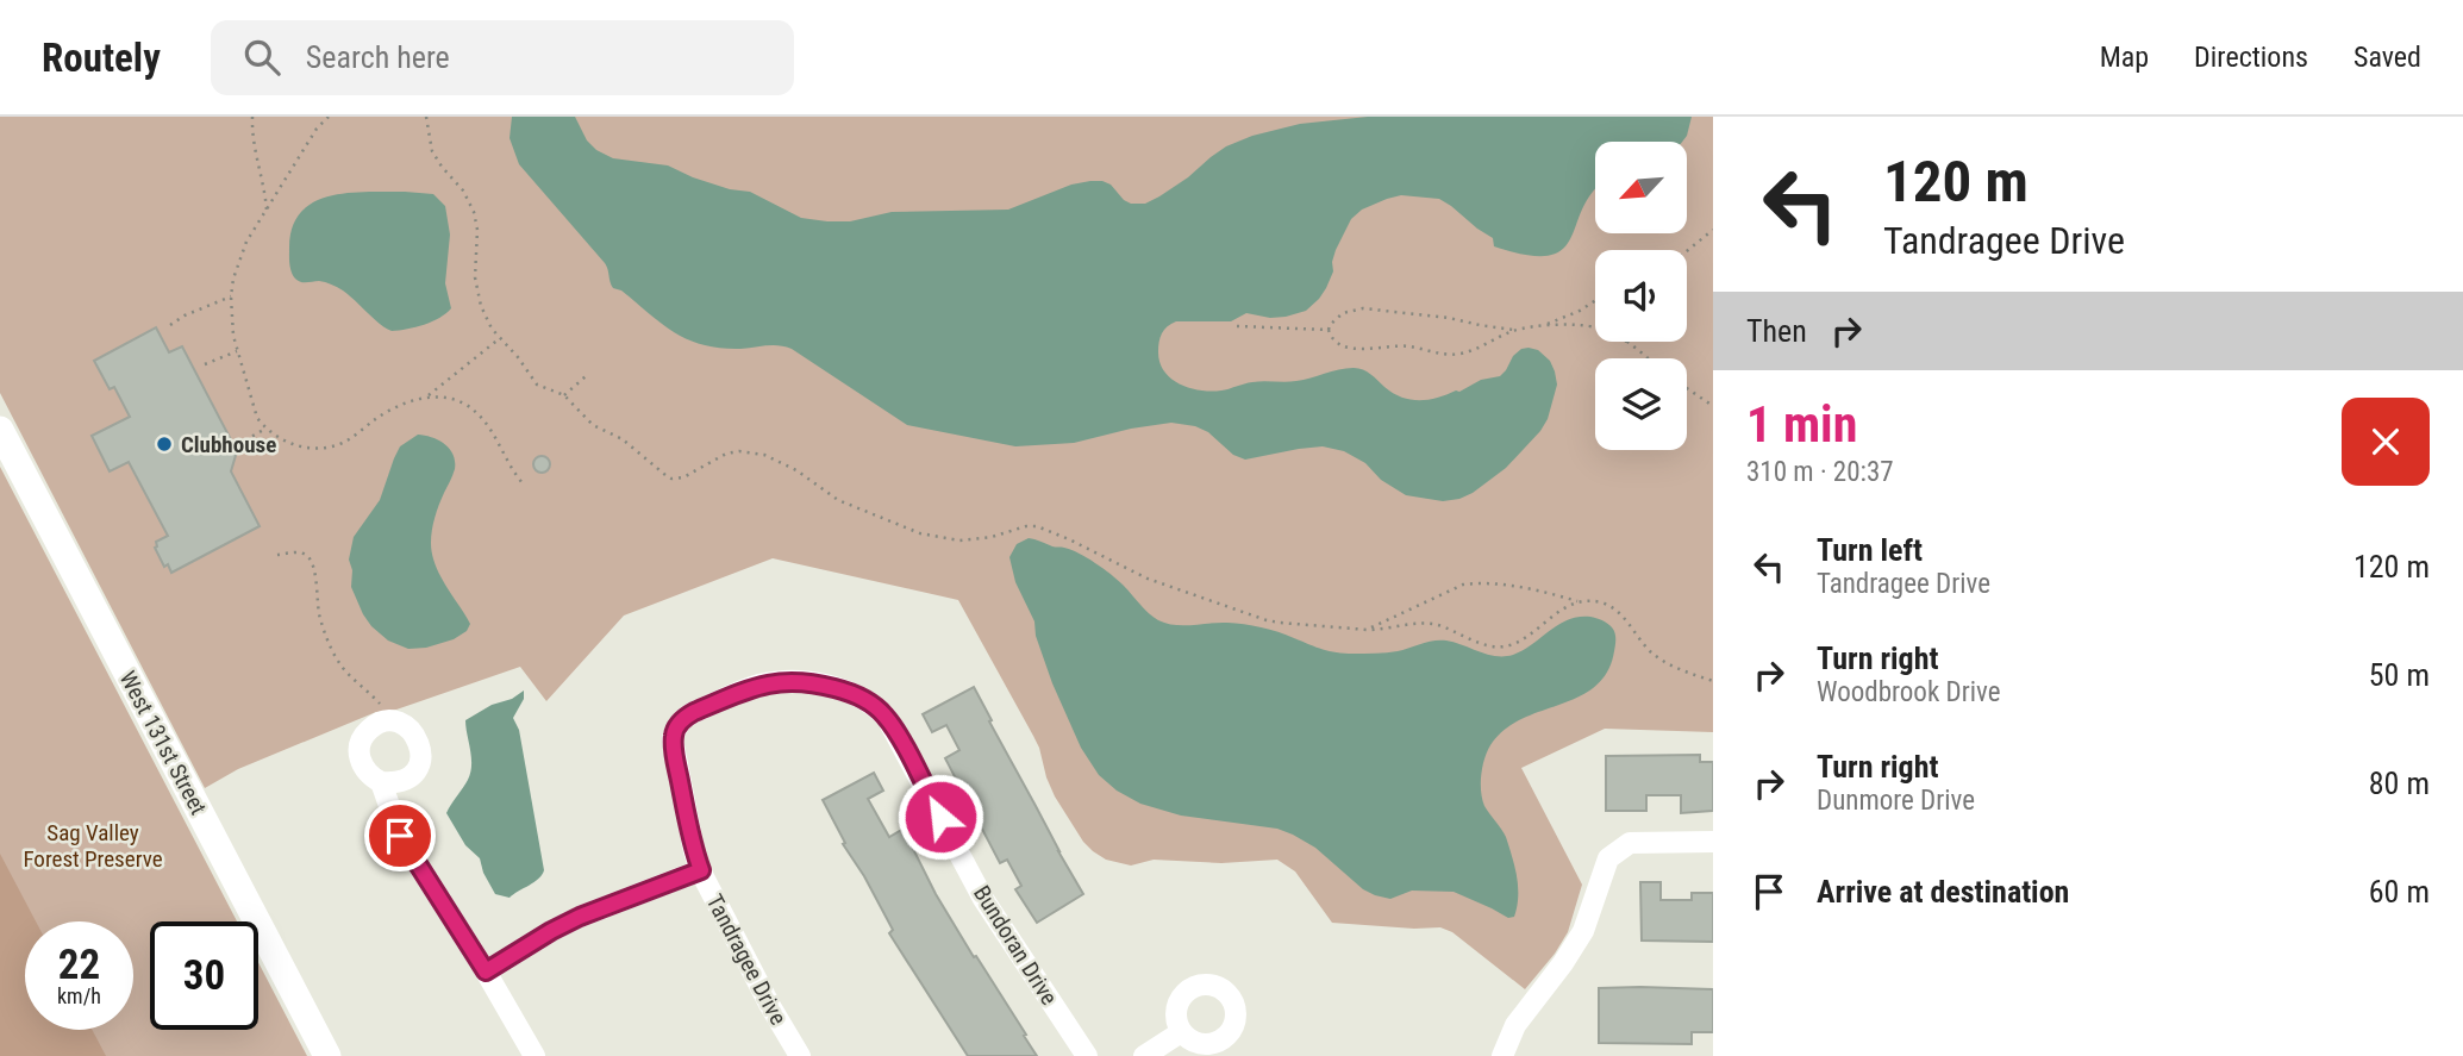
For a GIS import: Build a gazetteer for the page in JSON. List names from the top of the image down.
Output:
{
  "streets": {
    "street": ["West 131st Street", "Bundoran Drive", "Tandragee Drive"]
  },
  "crossings": [
    ["Bundoran Drive", "Tandragee Drive"]
  ],
  "parks": ["Sag Valley Forest Preserve"],
  "places": ["Clubhouse"],
  "north": "bottom left",
  "page": {
    "header": "Routely",
    "search": "Search here",
    "nav": ["Map", "Directions", "Saved"],
    "turn": ["120 m", "Tandragee Drive"],
    "then": "Then",
    "heading": ["1 min", "310 m · 20:37"],
    "list": [
      {
        "name": "Turn left",
        "note": "Tandragee Drive",
        "value": "120 m"
      },
      {
        "name": "Turn right",
        "note": "Woodbrook Drive",
        "value": "50 m"
      },
      {
        "name": "Turn right",
        "note": "Dunmore Drive",
        "value": "80 m"
      },
      {
        "name": "Arrive at destination",
        "value": "60 m"
      }
    ],
    "speed": "22 km/h",
    "limit": "30"
  }
}
